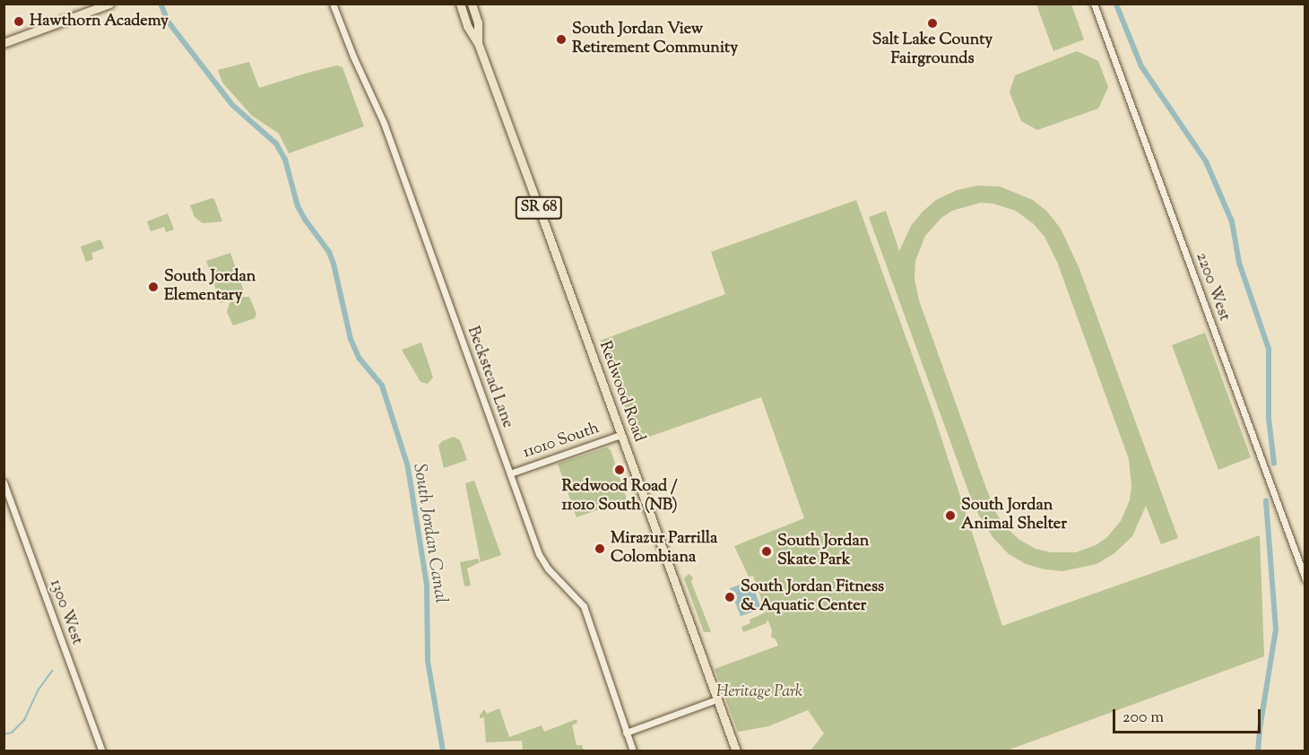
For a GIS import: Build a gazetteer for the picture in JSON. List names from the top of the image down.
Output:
{
  "streets": {
    "main road": ["SR 68", "Redwood Road"],
    "street": [
      "2200 West",
      "Beckstead Lane",
      "11010 South",
      "1300 West"
    ]
  },
  "crossings": [
    ["Beckstead Lane", "11010 South"],
    ["Redwood Road", "11010 South"]
  ],
  "water": ["South Jordan Canal"],
  "parks": ["Heritage Park"],
  "places": [
    "Hawthorn Academy",
    "Salt Lake County Fairgrounds",
    "South Jordan View Retirement Community",
    "South Jordan Elementary",
    "Redwood Road / 11010 South (NB)",
    "South Jordan Animal Shelter",
    "Mirazur Parrilla Colombiana",
    "South Jordan Skate Park",
    "South Jordan Fitness & Aquatic Center"
  ],
  "scale_bar": "200 m"
}
